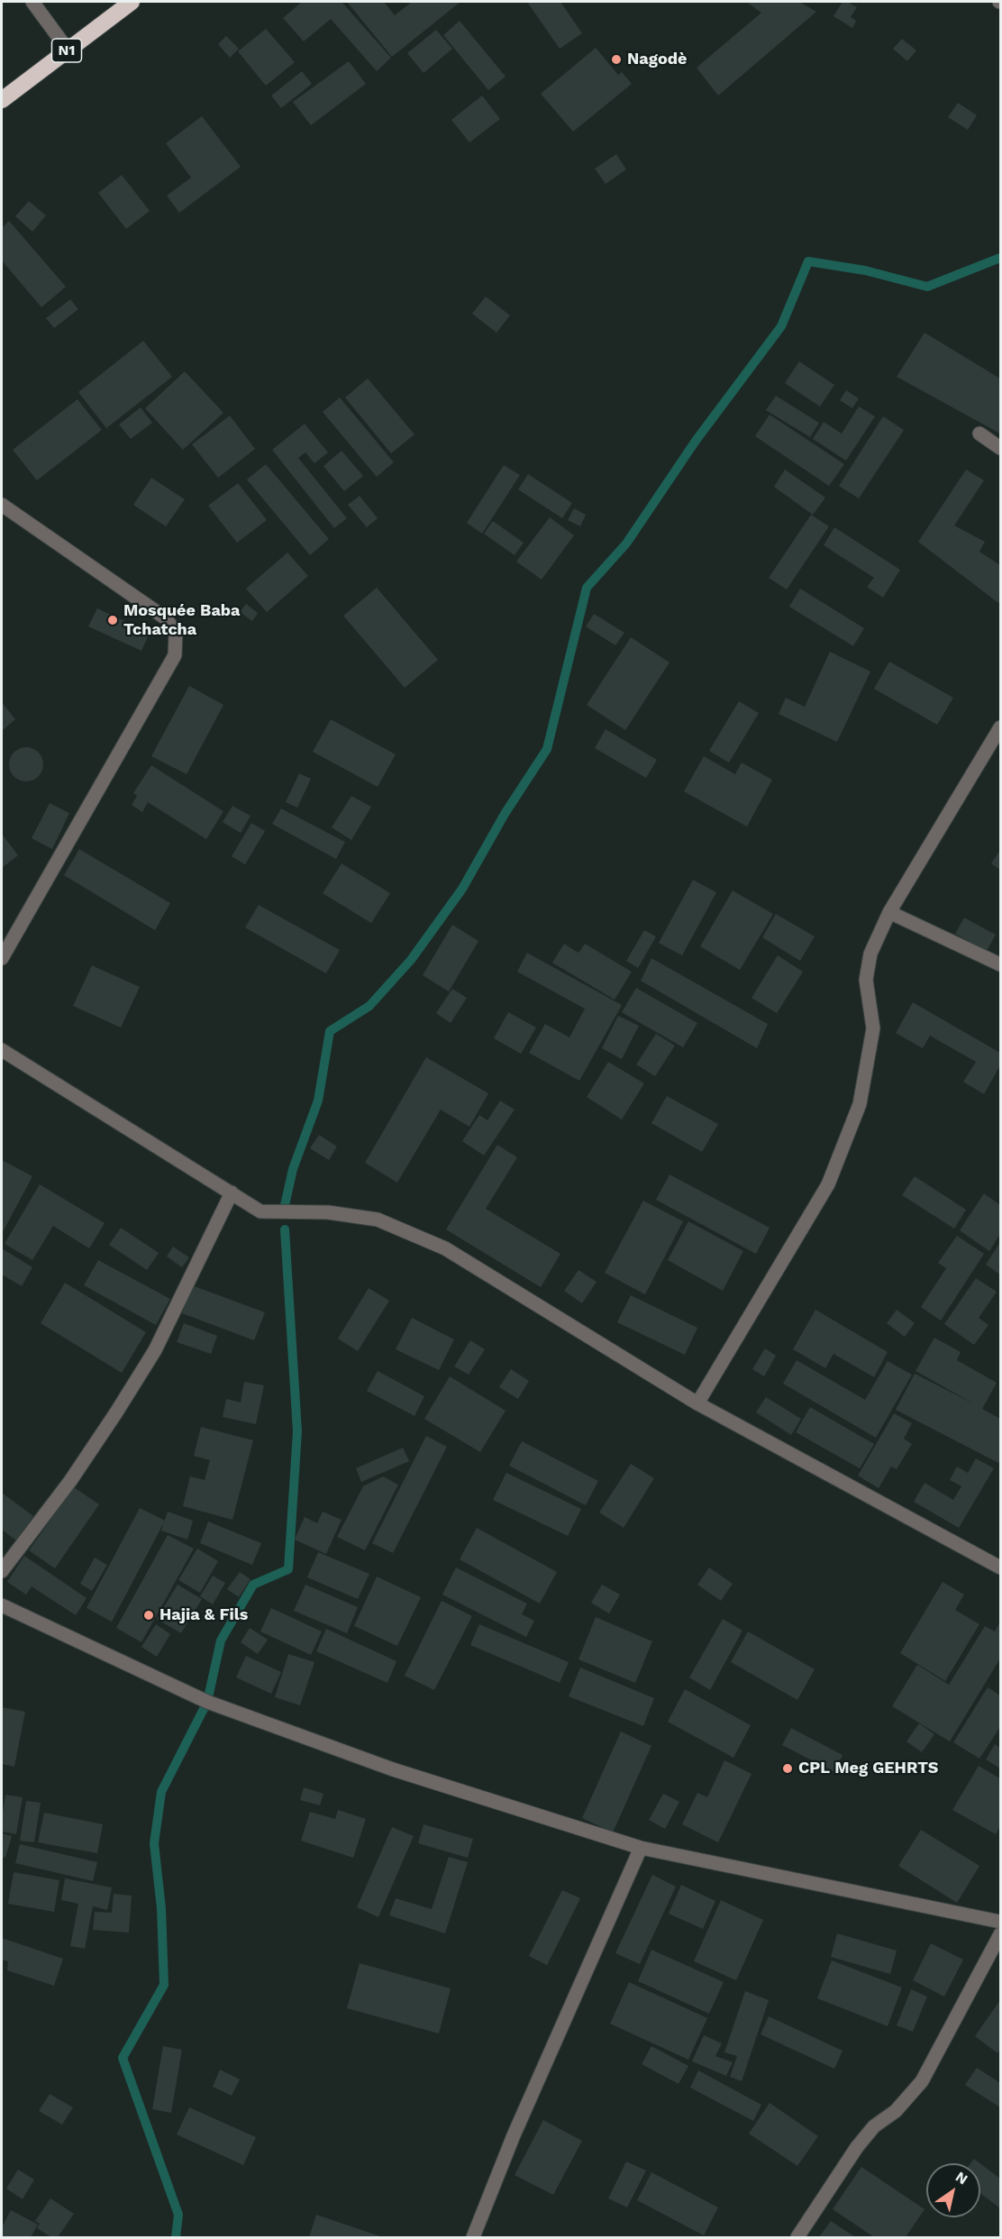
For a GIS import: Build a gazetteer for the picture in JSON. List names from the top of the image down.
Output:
{
  "streets": {
    "highway": ["N1"]
  },
  "places": [
    "Nagodè",
    "Mosquée Baba Tchatcha",
    "Hajia & Fils",
    "CPL Meg GEHRTS"
  ],
  "north": "top right"
}
